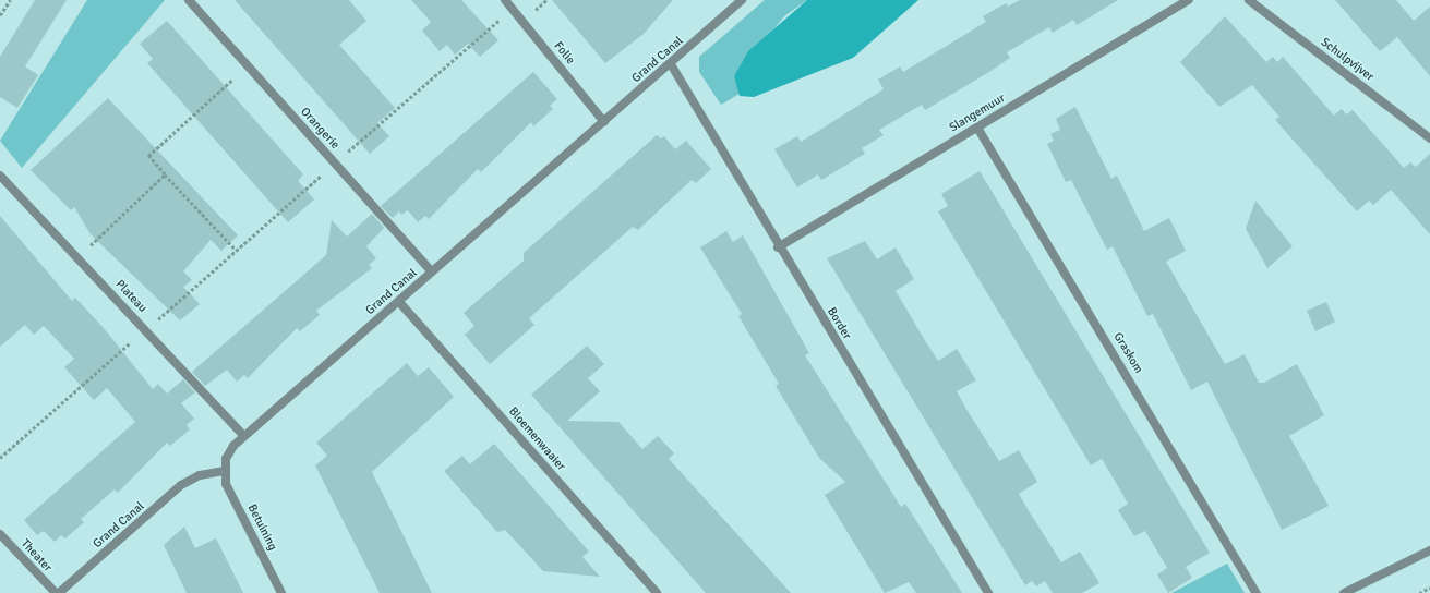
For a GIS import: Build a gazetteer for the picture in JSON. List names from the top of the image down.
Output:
{
  "streets": {
    "street": [
      "Folie",
      "Grand Canal",
      "Schulpvijver",
      "Slangemuur",
      "Orangerie",
      "Plateau",
      "Border",
      "Graskom",
      "Bloemenwaaier",
      "Betuining",
      "Theater"
    ]
  },
  "crossings": [
    ["Folie", "Grand Canal"],
    ["Grand Canal", "Orangerie"],
    ["Grand Canal", "Plateau"],
    ["Grand Canal", "Border"],
    ["Grand Canal", "Bloemenwaaier"],
    ["Grand Canal", "Betuining"],
    ["Slangemuur", "Border"],
    ["Slangemuur", "Graskom"]
  ]
}
